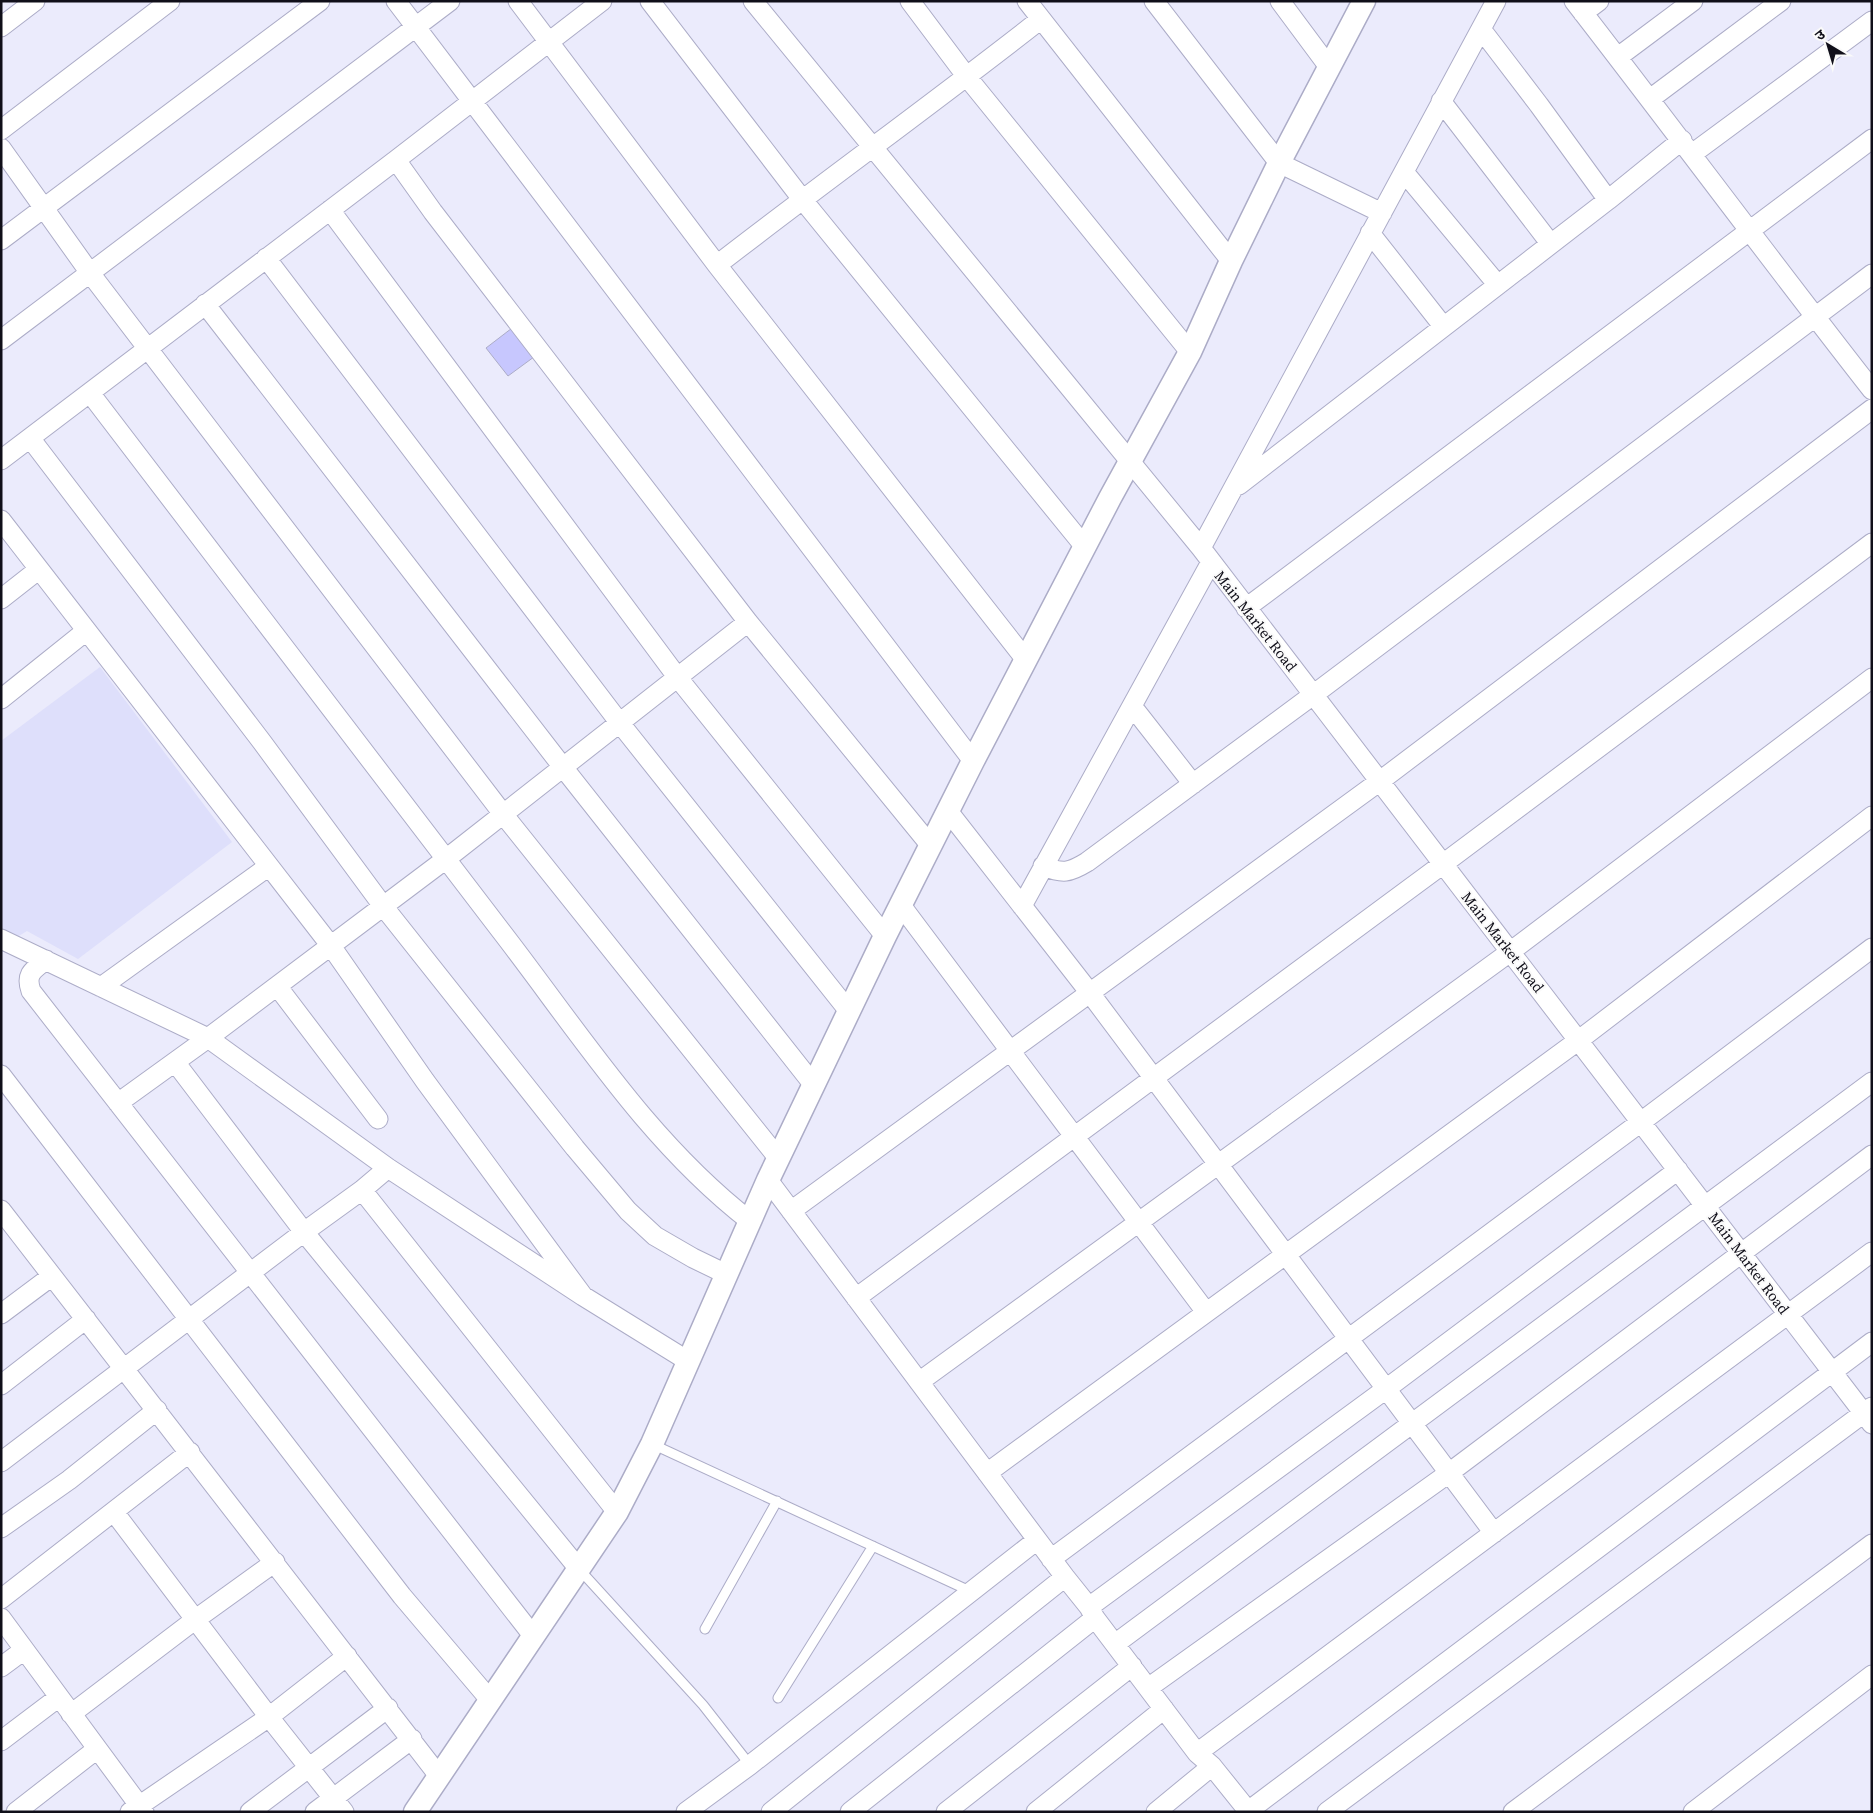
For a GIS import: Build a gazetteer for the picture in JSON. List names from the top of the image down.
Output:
{
  "streets": {
    "street": ["Main Market Road"]
  },
  "north": "top left"
}
